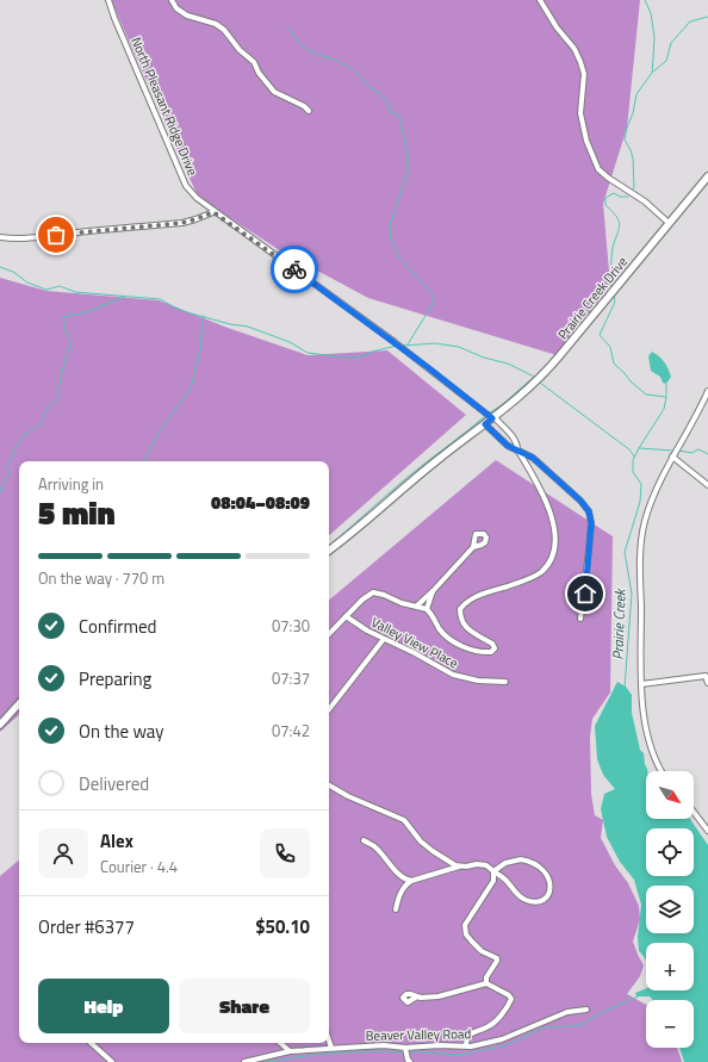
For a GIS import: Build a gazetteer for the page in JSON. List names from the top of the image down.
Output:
{
  "streets": {
    "main road": ["Prairie Creek Drive"],
    "street": ["North Pleasant Ridge Drive", "Valley View Place", "Beaver Valley Road"]
  },
  "crossings": [
    ["North Pleasant Ridge Drive", "Prairie Creek Drive"]
  ],
  "water": ["Prairie Creek"],
  "north": "bottom right",
  "page": {
    "heading": ["5 min", "Arriving in", "08:04–08:09"],
    "panel": [
      "Alex",
      "Courier · 4.4",
      "Order #6377",
      "$50.10"
    ],
    "bar": "On the way · 770 m",
    "list": [
      ["Confirmed", "07:30"],
      ["Preparing", "07:37"],
      ["On the way", "07:42"],
      "Delivered"
    ],
    "map_buttons": ["+", "−"],
    "buttons": ["Help", "Share"]
  }
}
